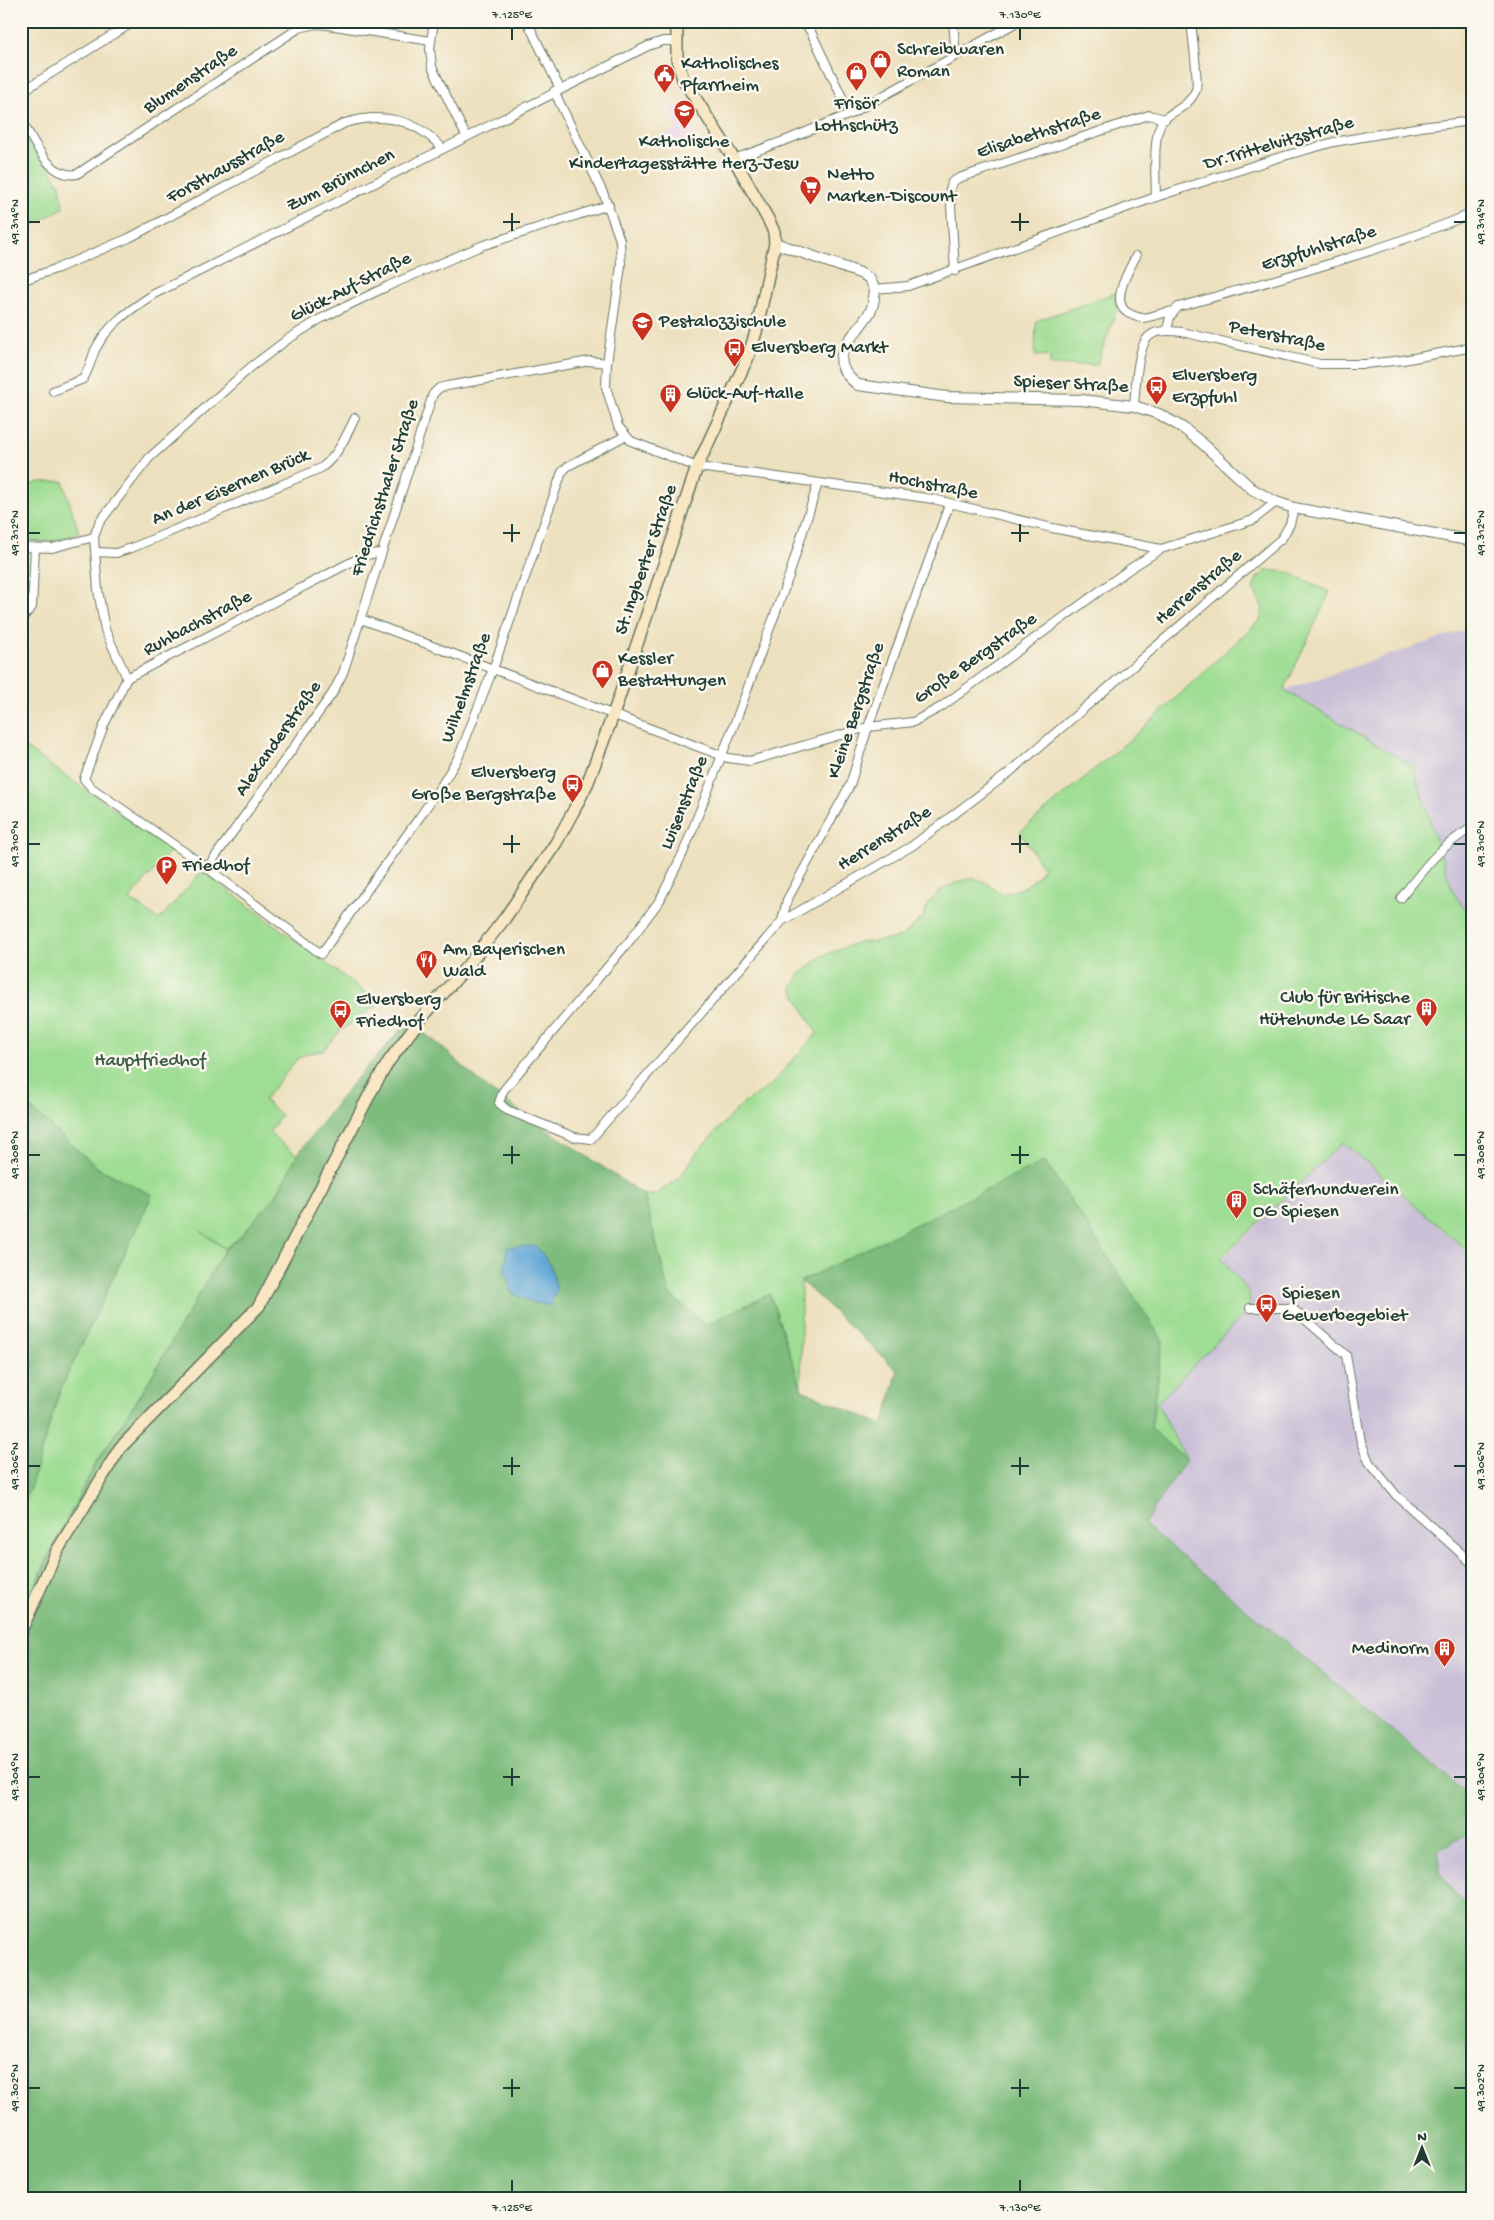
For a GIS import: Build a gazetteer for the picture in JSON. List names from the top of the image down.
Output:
{
  "streets": {
    "main road": ["St.Ingberter Straße"],
    "street": [
      "Blumenstraße",
      "Elisabethstraße",
      "Dr.Trittelvitzstraße",
      "Forsthausstraße",
      "Zum Brünnchen",
      "Erzpfuhlstraße",
      "Glück-Auf-Straße",
      "Peterstraße",
      "Spieser Straße",
      "Hochstraße",
      "An der Eisernen Brück",
      "Friedrichsthaler Straße",
      "Herrenstraße",
      "Ruhbachstraße",
      "Große Bergstraße",
      "Wilhelmstraße",
      "Kleine Bergstraße",
      "Alexanderstraße",
      "Luisenstraße"
    ]
  },
  "crossings": [
    ["Elisabethstraße", "Dr.Trittelvitzstraße"],
    ["Dr.Trittelvitzstraße", "Spieser Straße"],
    ["Forsthausstraße", "Zum Brünnchen"],
    ["Zum Brünnchen", "St.Ingberter Straße"],
    ["Spieser Straße", "Herrenstraße"],
    ["Spieser Straße", "Große Bergstraße"],
    ["Hochstraße", "St.Ingberter Straße"],
    ["Hochstraße", "Große Bergstraße"],
    ["Hochstraße", "Wilhelmstraße"],
    ["Hochstraße", "Kleine Bergstraße"],
    ["Hochstraße", "Luisenstraße"],
    ["Friedrichsthaler Straße", "Ruhbachstraße"],
    ["Friedrichsthaler Straße", "Große Bergstraße"],
    ["Friedrichsthaler Straße", "Alexanderstraße"],
    ["St.Ingberter Straße", "Große Bergstraße"],
    ["Herrenstraße", "Kleine Bergstraße"],
    ["Herrenstraße", "Luisenstraße"],
    ["Große Bergstraße", "Wilhelmstraße"],
    ["Große Bergstraße", "Kleine Bergstraße"],
    ["Große Bergstraße", "Alexanderstraße"],
    ["Große Bergstraße", "Luisenstraße"],
    ["Wilhelmstraße", "Alexanderstraße"]
  ],
  "parks": ["Hauptfriedhof"],
  "places": {
    "shop": ["Schreibwaren Roman", "Frisör Lothschütz", "Kessler Bestattungen"],
    "public building": ["Katholisches Pfarrheim"],
    "school or university": ["Katholische Kindertagesstätte Herz-Jesu", "Pestalozzischule"],
    "supermarket": ["Netto Marken-Discount"],
    "bus stop": [
      "Elversberg Markt",
      "Elversberg Erzpfuhl",
      "Elversberg Große Bergstraße",
      "Elversberg Friedhof",
      "Spiesen Gewerbegebiet"
    ],
    "building": [
      "Glück-Auf-Halle",
      "Club für Britische Hütehunde LG Saar",
      "Schäferhundverein OG Spiesen",
      "Medinorm"
    ],
    "parking": ["Friedhof"],
    "restaurant": ["Am Bayerischen Wald"]
  },
  "north": "top",
  "coordinates": [
    "7.125°E",
    "7.130°E",
    "49.314°N",
    "49.312°N",
    "49.310°N",
    "49.308°N",
    "49.306°N",
    "49.304°N",
    "49.302°N"
  ]
}
